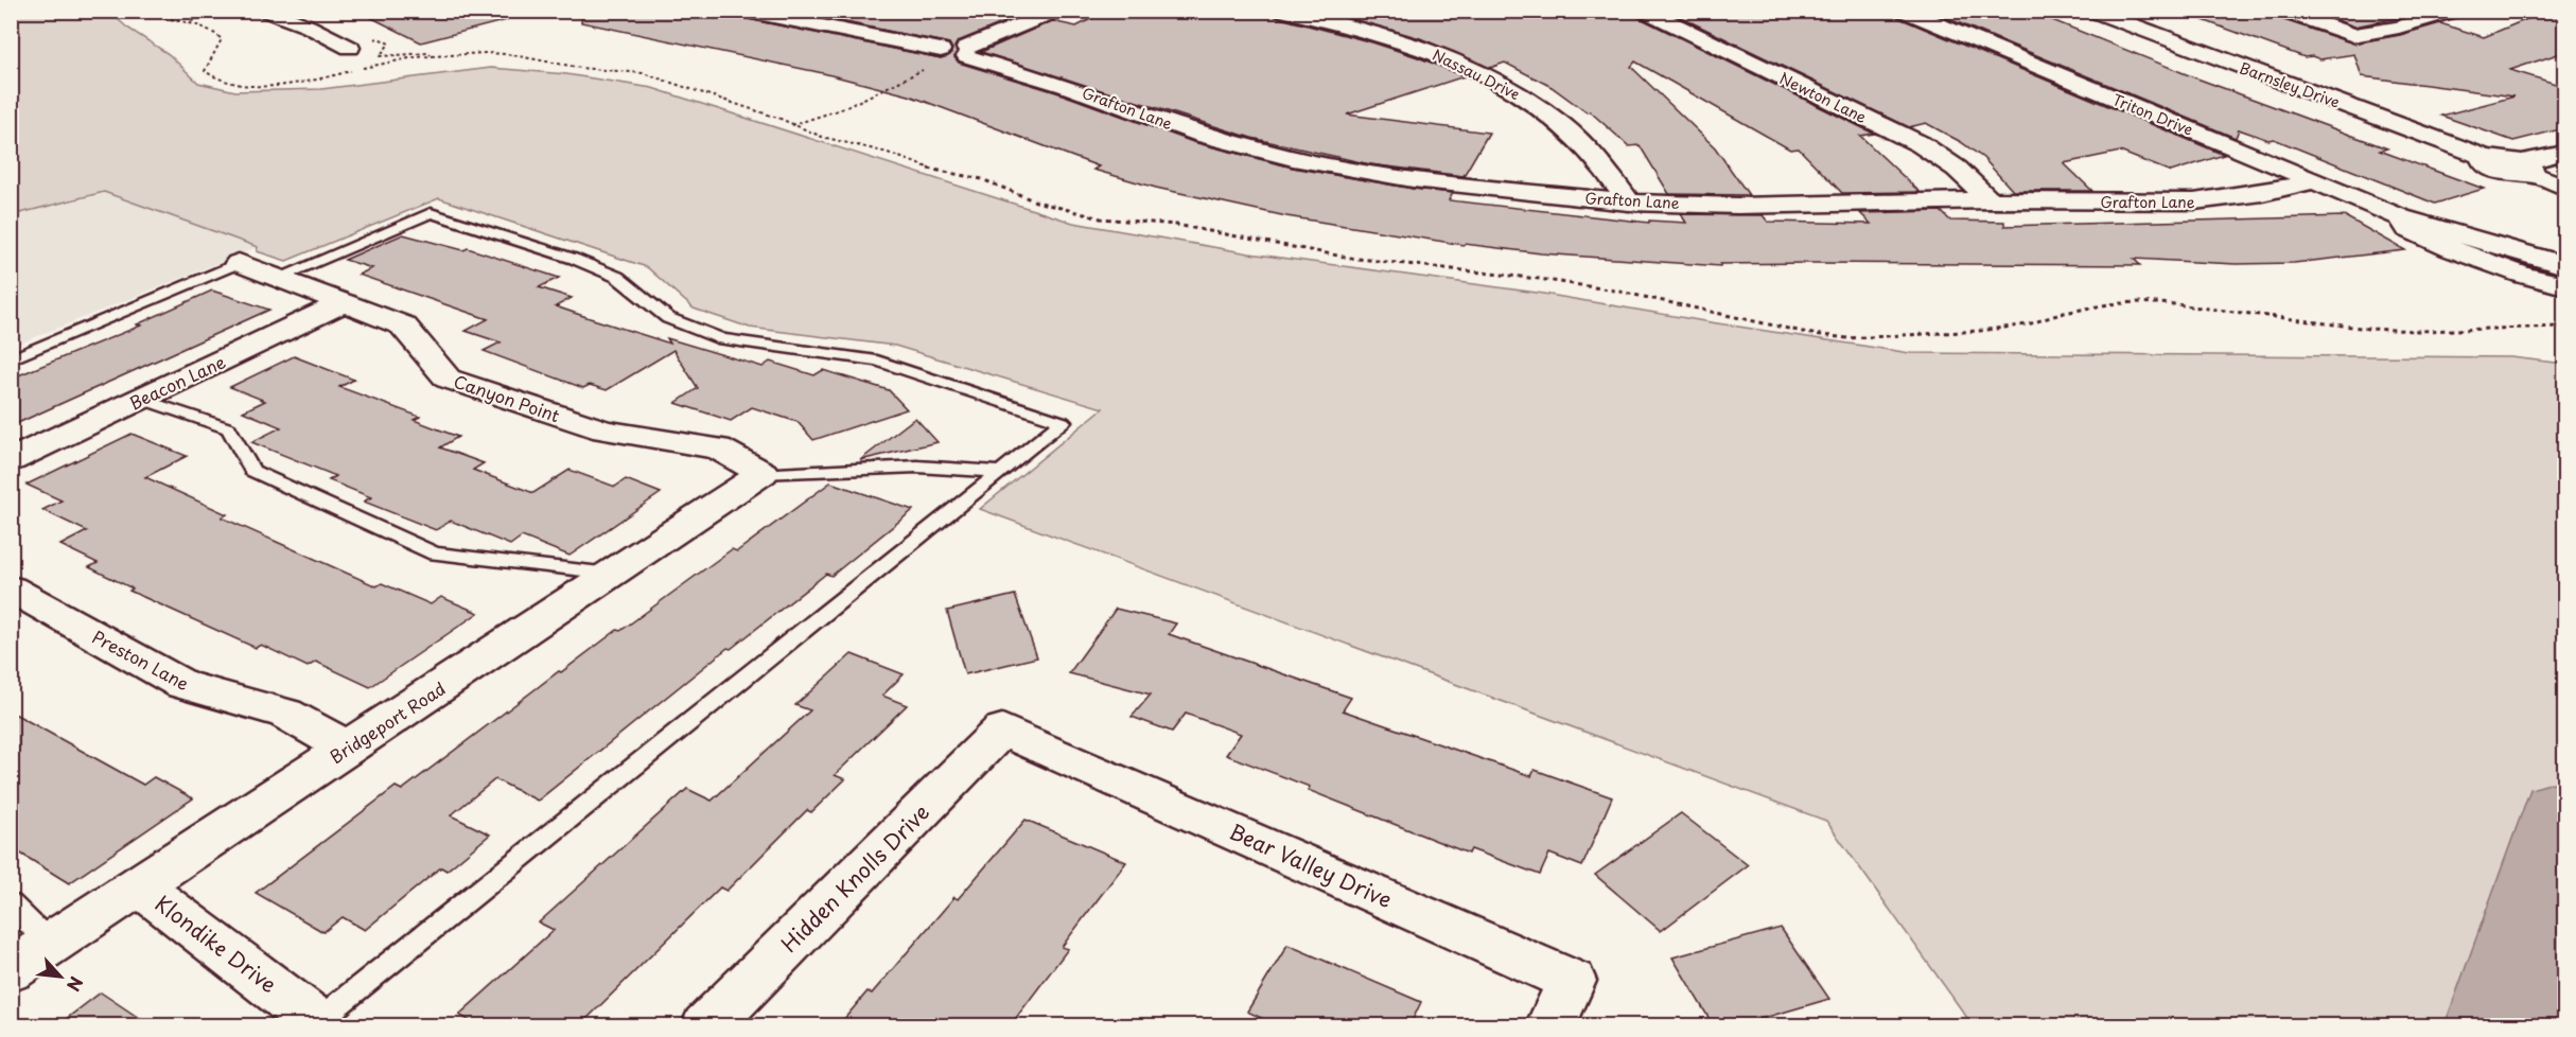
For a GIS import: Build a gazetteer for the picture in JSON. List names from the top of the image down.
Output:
{
  "streets": {
    "street": [
      "Nassau Drive",
      "Barnsley Drive",
      "Newton Lane",
      "Grafton Lane",
      "Triton Drive",
      "Beacon Lane",
      "Canyon Point",
      "Preston Lane",
      "Bridgeport Road",
      "Bear Valley Drive",
      "Hidden Knolls Drive",
      "Klondike Drive"
    ]
  },
  "crossings": [
    ["Nassau Drive", "Grafton Lane"],
    ["Newton Lane", "Grafton Lane"],
    ["Grafton Lane", "Triton Drive"],
    ["Beacon Lane", "Canyon Point"],
    ["Canyon Point", "Bridgeport Road"],
    ["Preston Lane", "Bridgeport Road"],
    ["Bridgeport Road", "Klondike Drive"],
    ["Bear Valley Drive", "Hidden Knolls Drive"]
  ],
  "north": "bottom right"
}
